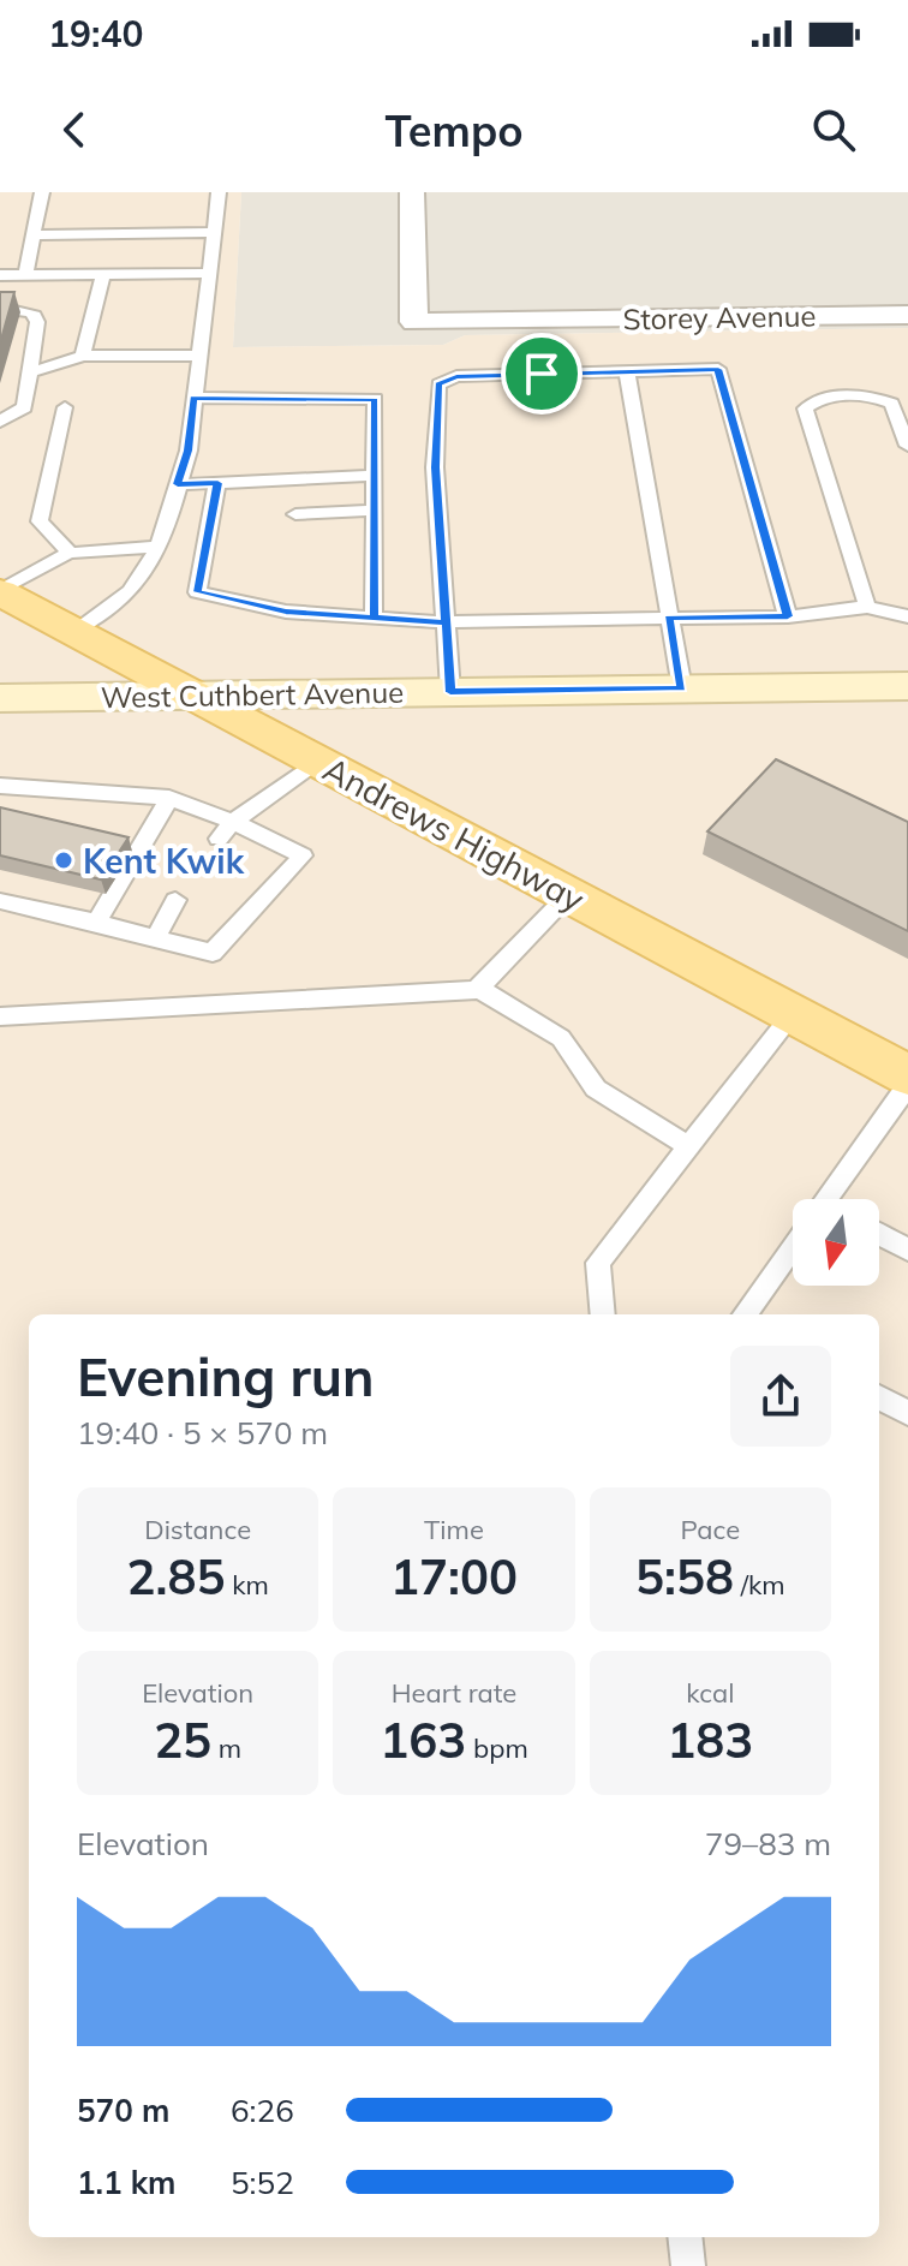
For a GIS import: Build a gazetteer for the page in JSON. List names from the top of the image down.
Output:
{
  "streets": {
    "main road": ["Andrews Highway"],
    "street": ["Storey Avenue", "West Cuthbert Avenue"]
  },
  "crossings": [
    ["West Cuthbert Avenue", "Andrews Highway"]
  ],
  "places": ["Kent Kwik"],
  "north": "bottom",
  "page": {
    "status": "19:40",
    "header": "Tempo",
    "heading": ["Evening run", "19:40 · 5 × 570 m"],
    "stats": [
      ["Distance", "2.85 km"],
      ["Time", "17:00"],
      ["Pace", "5:58 /km"],
      ["Elevation", "25 m"],
      ["Heart rate", "163 bpm"],
      ["kcal", "183"]
    ],
    "chart": ["Elevation", "79–83 m"],
    "list": [
      {
        "name": "570 m",
        "note": "6:26"
      },
      {
        "name": "1.1 km",
        "note": "5:52"
      }
    ]
  }
}
